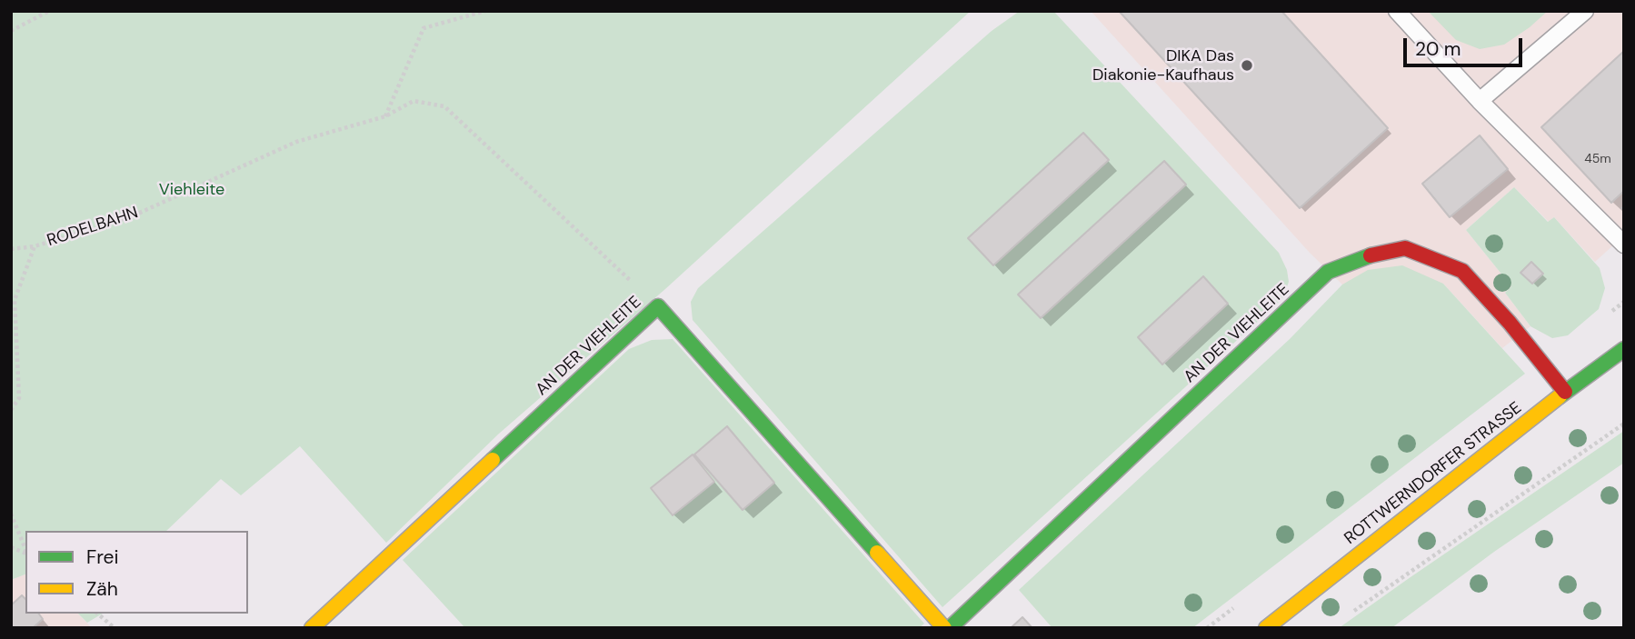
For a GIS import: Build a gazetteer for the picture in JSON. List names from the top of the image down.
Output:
{
  "streets": {
    "street": ["AN DER VIEHLEITE", "ROTTWERNDORFER STRASSE"],
    "path": ["RODELBAHN"]
  },
  "crossings": [
    ["RODELBAHN", "AN DER VIEHLEITE"],
    ["AN DER VIEHLEITE", "ROTTWERNDORFER STRASSE"]
  ],
  "parks": ["Viehleite"],
  "places": ["DIKA Das Diakonie-Kaufhaus"],
  "house_numbers": ["45m"],
  "legend": ["Frei", "Zäh"],
  "scale_bar": "20 m"
}
